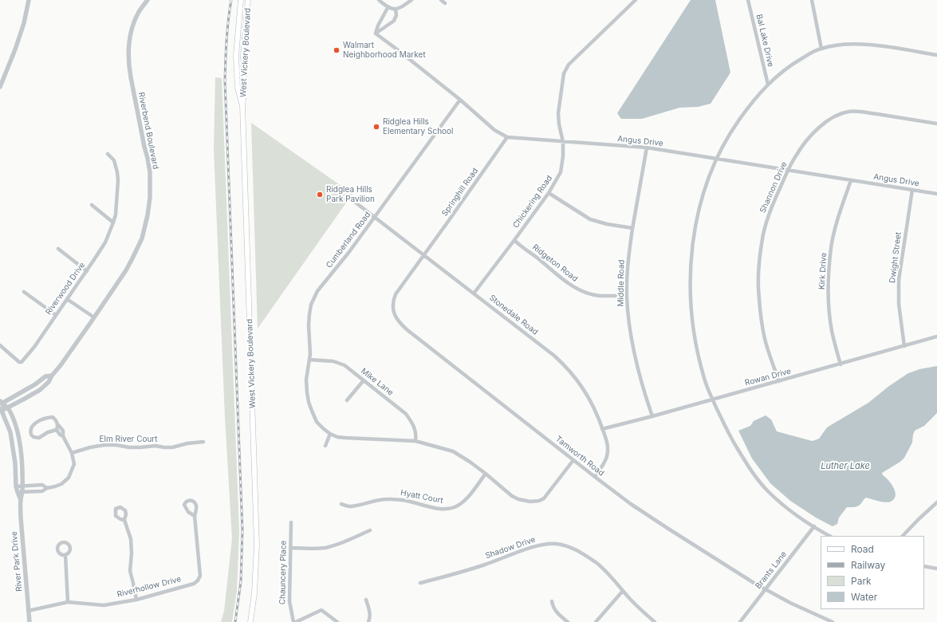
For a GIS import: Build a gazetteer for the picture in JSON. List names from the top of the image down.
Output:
{
  "streets": {
    "main road": ["West Vickery Boulevard"],
    "street": [
      "Bal Lake Drive",
      "Riverbend Boulevard",
      "Angus Drive",
      "Shannon Drive",
      "Springhill Road",
      "Chickering Road",
      "Cumberland Road",
      "Dwight Street",
      "Ridgeton Road",
      "Kirk Drive",
      "Middle Road",
      "Riverwood Drive",
      "Stonedale Road",
      "Rowan Drive",
      "Mike Lane",
      "Elm River Court",
      "Tamworth Road",
      "Hyatt Court",
      "Shadow Drive",
      "River Park Drive",
      "Brants Lane",
      "Chauncery Place",
      "Riverhollow Drive"
    ]
  },
  "crossings": [
    ["Riverbend Boulevard", "River Park Drive"],
    ["Angus Drive", "Shannon Drive"],
    ["Angus Drive", "Springhill Road"],
    ["Angus Drive", "Chickering Road"],
    ["Angus Drive", "Cumberland Road"],
    ["Angus Drive", "Dwight Street"],
    ["Angus Drive", "Kirk Drive"],
    ["Angus Drive", "Middle Road"],
    ["Shannon Drive", "Rowan Drive"],
    ["Springhill Road", "Stonedale Road"],
    ["Springhill Road", "Tamworth Road"],
    ["Chickering Road", "Ridgeton Road"],
    ["Chickering Road", "Stonedale Road"],
    ["Cumberland Road", "Stonedale Road"],
    ["Cumberland Road", "Mike Lane"],
    ["Dwight Street", "Rowan Drive"],
    ["Ridgeton Road", "Middle Road"],
    ["Kirk Drive", "Rowan Drive"],
    ["Middle Road", "Rowan Drive"],
    ["Stonedale Road", "Rowan Drive"],
    ["Stonedale Road", "Tamworth Road"],
    ["Tamworth Road", "Brants Lane"],
    ["River Park Drive", "Riverhollow Drive"]
  ],
  "water": ["Luther Lake"],
  "places": ["Walmart Neighborhood Market", "Ridglea Hills Elementary School", "Ridglea Hills Park Pavilion"],
  "legend": [
    "Road",
    "Railway",
    "Park",
    "Water"
  ]
}
